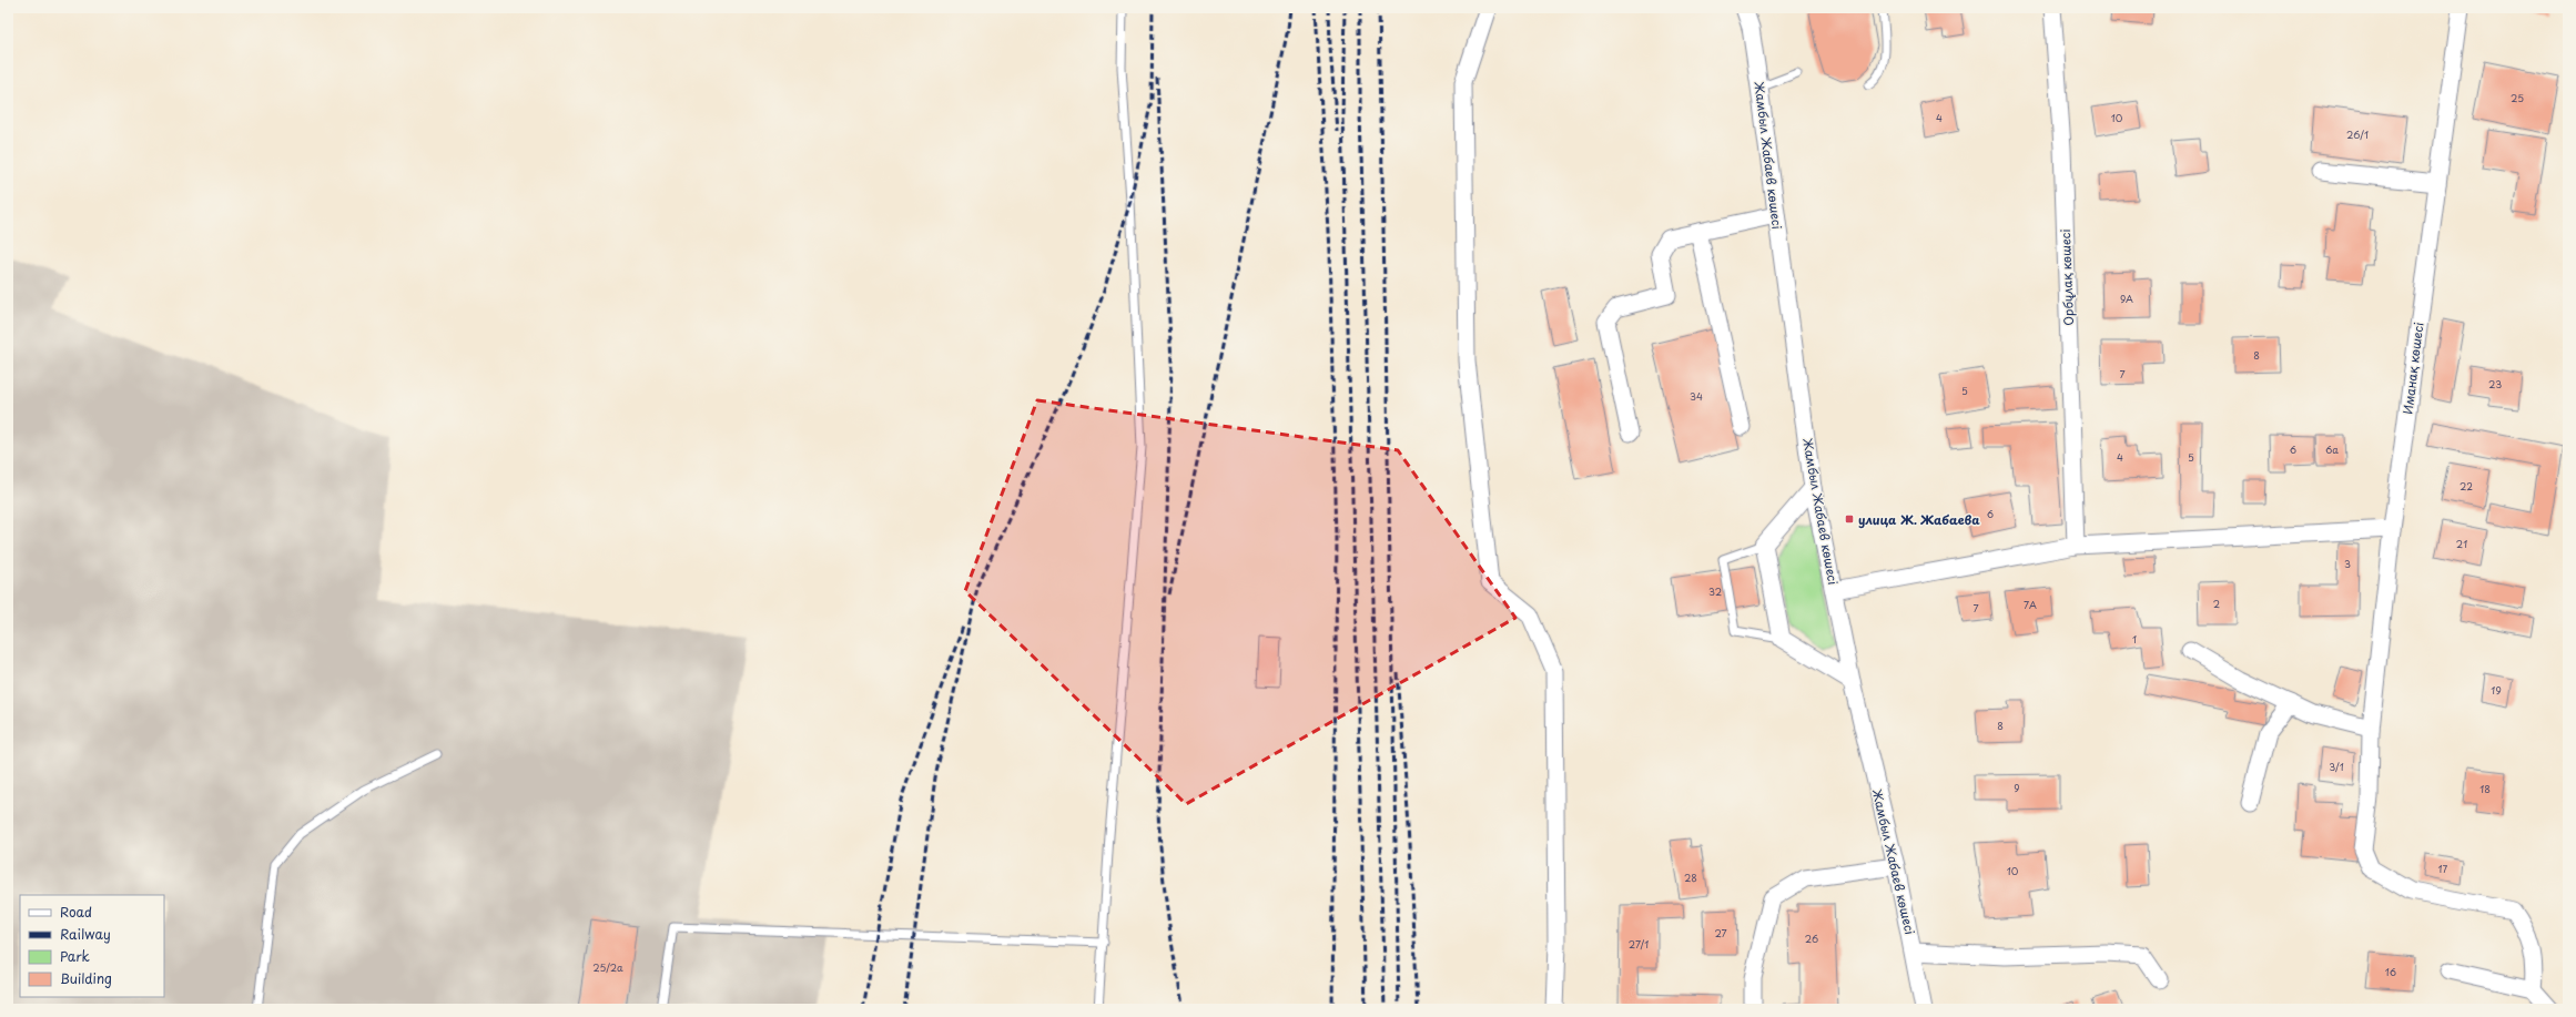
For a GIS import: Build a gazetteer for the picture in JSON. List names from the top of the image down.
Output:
{
  "streets": {
    "street": ["Жамбыл Жабаев көшесі", "Орбұлақ көшесі", "Иманақ көшесі"]
  },
  "places": {
    "transit": ["улица Ж. Жабаева"]
  },
  "house_numbers": [
    "25",
    "4",
    "10",
    "26/1",
    "9А",
    "8",
    "7",
    "23",
    "5",
    "34",
    "6",
    "6а",
    "4",
    "5",
    "22",
    "6",
    "21",
    "3",
    "32",
    "2",
    "7А",
    "7",
    "1",
    "19",
    "8",
    "3/1",
    "9",
    "18",
    "17",
    "10",
    "28",
    "27",
    "26",
    "27/1",
    "25/2а",
    "16"
  ],
  "legend": [
    "Road",
    "Railway",
    "Park",
    "Building"
  ]
}
